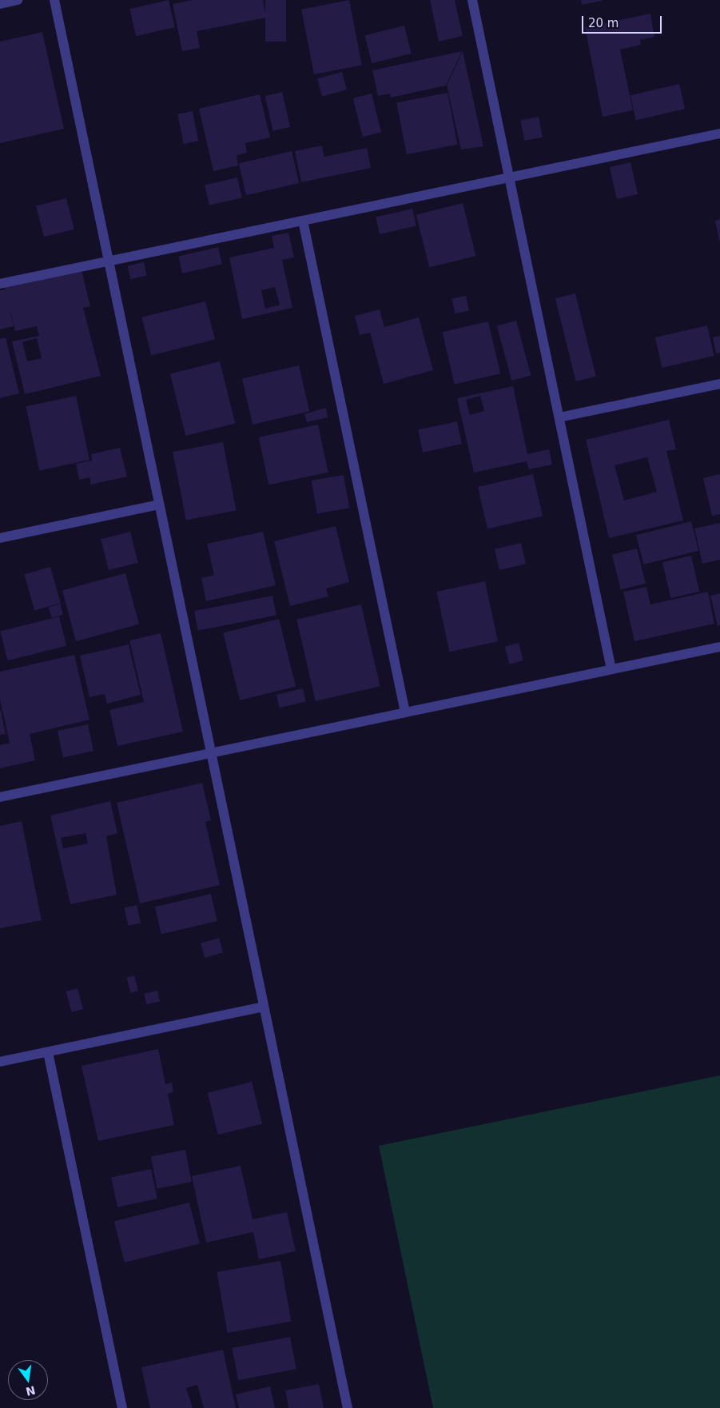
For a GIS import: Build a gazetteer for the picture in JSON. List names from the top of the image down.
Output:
{
  "scale_bar": "20 m",
  "north": "bottom"
}
